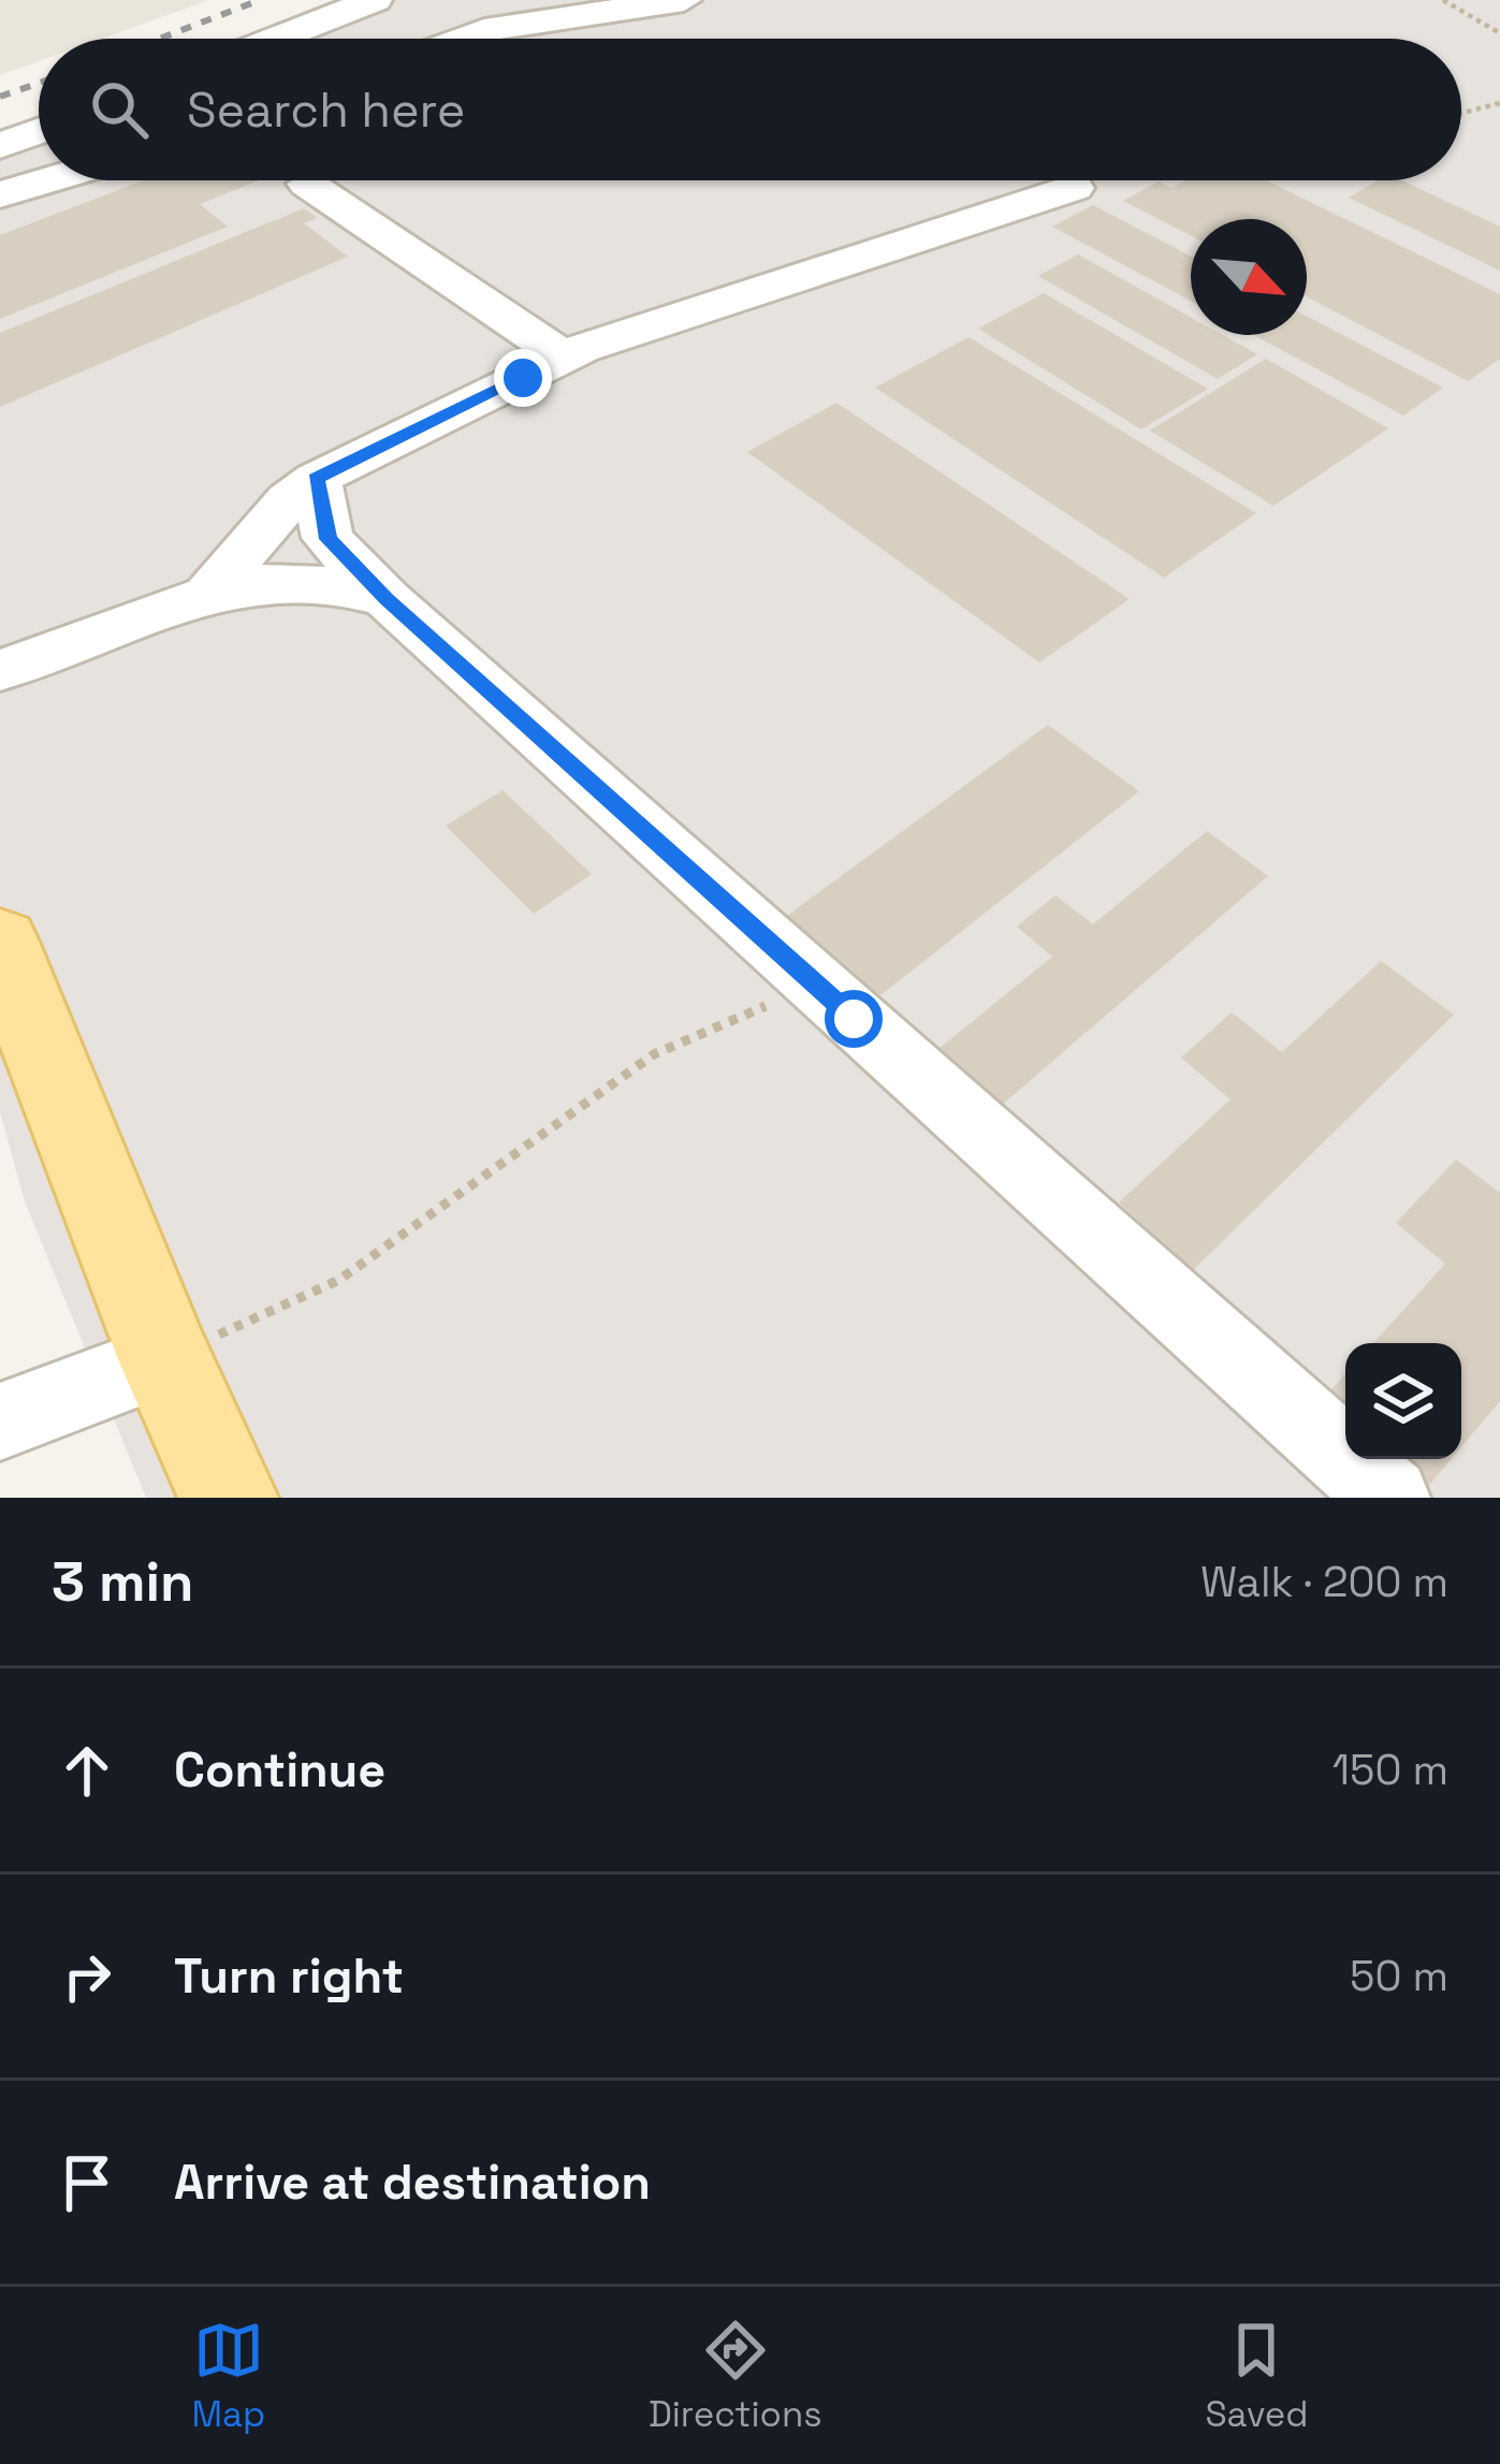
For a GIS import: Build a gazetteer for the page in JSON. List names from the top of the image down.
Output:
{
  "north": "bottom right",
  "page": {
    "search": "Search here",
    "heading": ["3 min", "Walk · 200 m"],
    "list": [
      ["Continue", "150 m"],
      ["Turn right", "50 m"],
      "Arrive at destination"
    ],
    "nav": ["Map", "Directions", "Saved"]
  }
}
